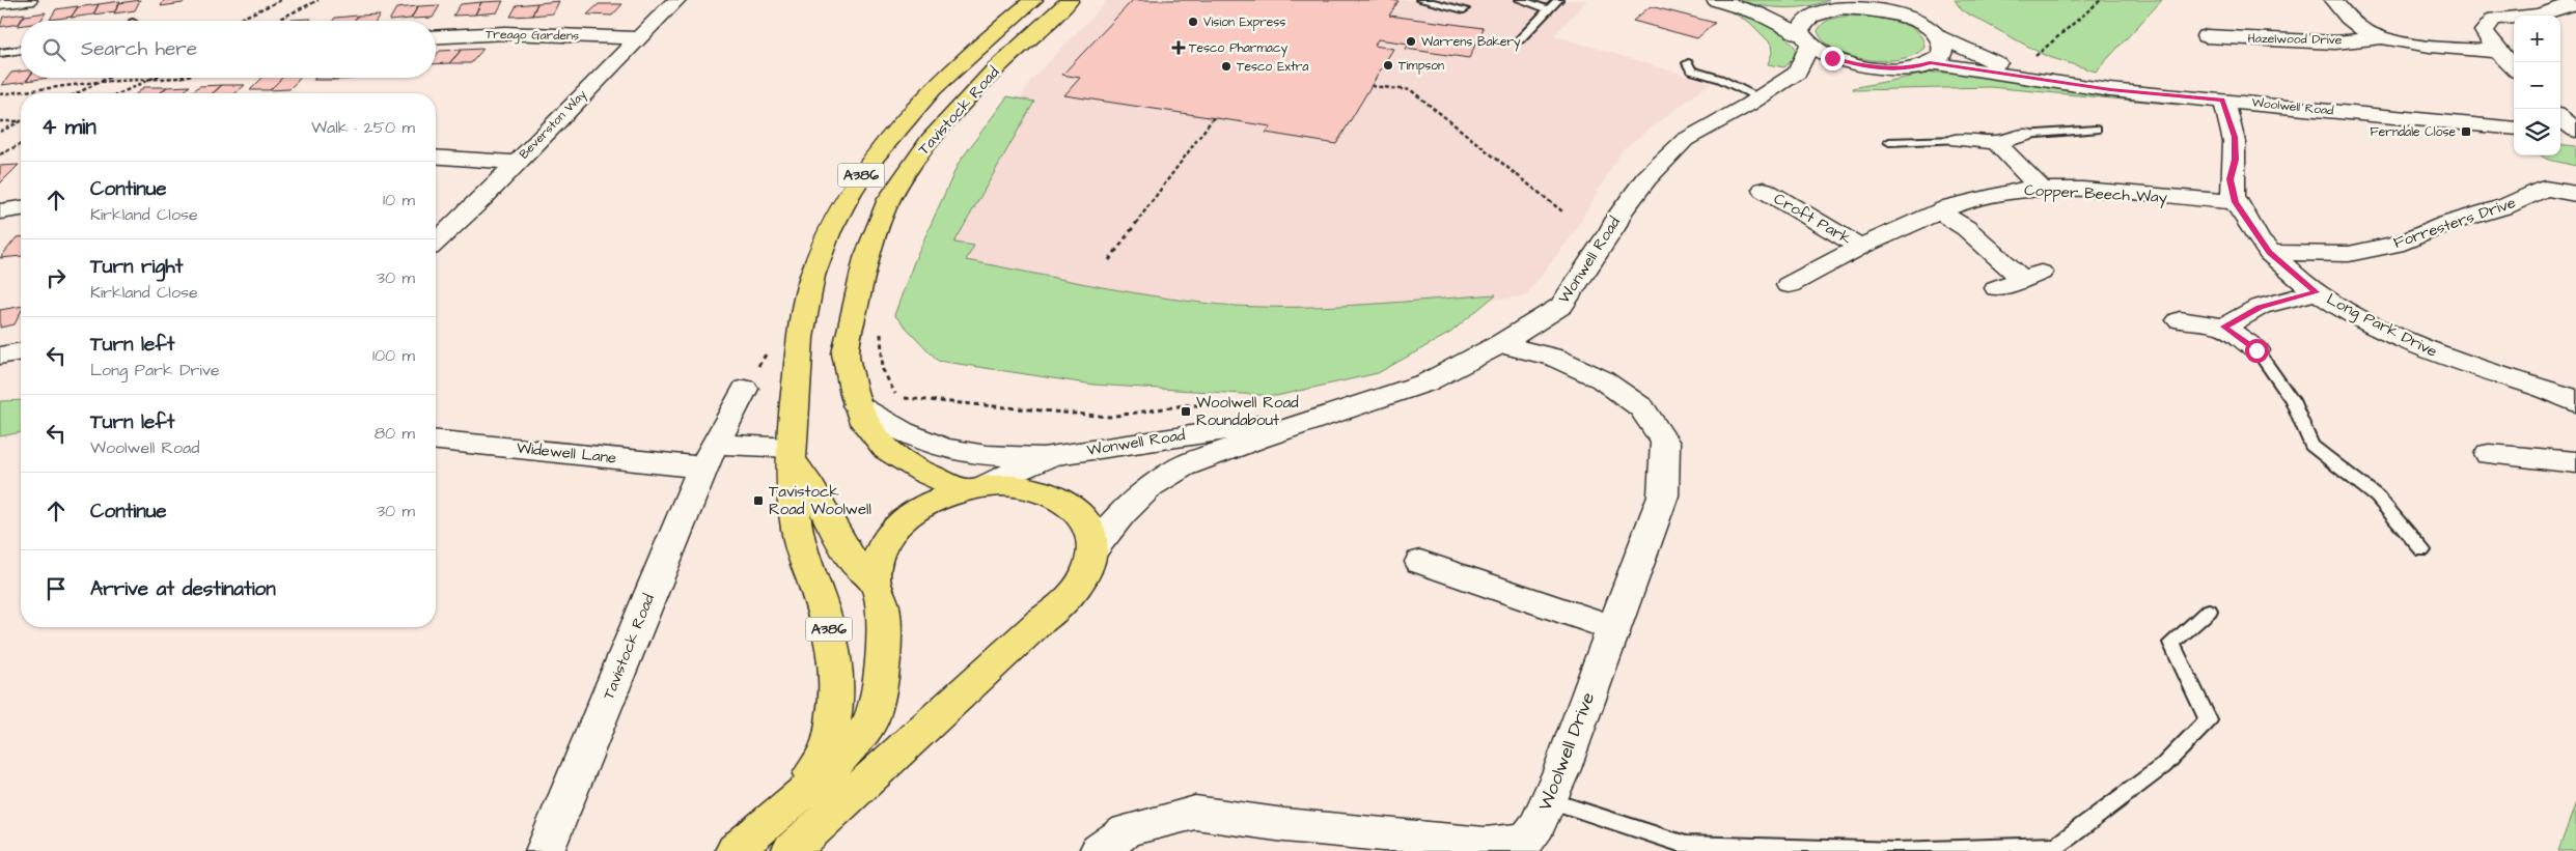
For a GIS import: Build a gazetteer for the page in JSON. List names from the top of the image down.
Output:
{
  "streets": {
    "highway": ["Tavistock Road", "A386"],
    "street": [
      "Treago Gardens",
      "Hazelwood Drive",
      "Woolwell Road",
      "Beverston Way",
      "Copper Beech Way",
      "Croft Park",
      "Forresters Drive",
      "Wonwell Road",
      "Long Park Drive",
      "Widewell Lane",
      "Woolwell Drive"
    ]
  },
  "crossings": [
    ["Treago Gardens", "Beverston Way"],
    ["Woolwell Road", "Wonwell Road"],
    ["Woolwell Road", "Long Park Drive"],
    ["Tavistock Road", "A386"],
    ["Tavistock Road", "Wonwell Road"],
    ["Tavistock Road", "Widewell Lane"],
    ["Copper Beech Way", "Croft Park"],
    ["Copper Beech Way", "Long Park Drive"],
    ["Forresters Drive", "Long Park Drive"],
    ["Wonwell Road", "Woolwell Drive"]
  ],
  "places": {
    "other": [
      "Vision Express",
      "Warrens Bakery",
      "Timpson",
      "Tesco Extra"
    ],
    "health": ["Tesco Pharmacy"],
    "transit": ["Ferndale Close", "Woolwell Road Roundabout", "Tavistock Road Woolwell"]
  },
  "page": {
    "map_buttons": ["+", "−"],
    "search": "Search here",
    "heading": ["4 min", "Walk · 250 m"],
    "list": [
      ["Continue", "Kirkland Close", "10 m"],
      ["Turn right", "Kirkland Close", "30 m"],
      ["Turn left", "Long Park Drive", "100 m"],
      ["Turn left", "Woolwell Road", "80 m"],
      ["Continue", "30 m"],
      "Arrive at destination"
    ]
  }
}
